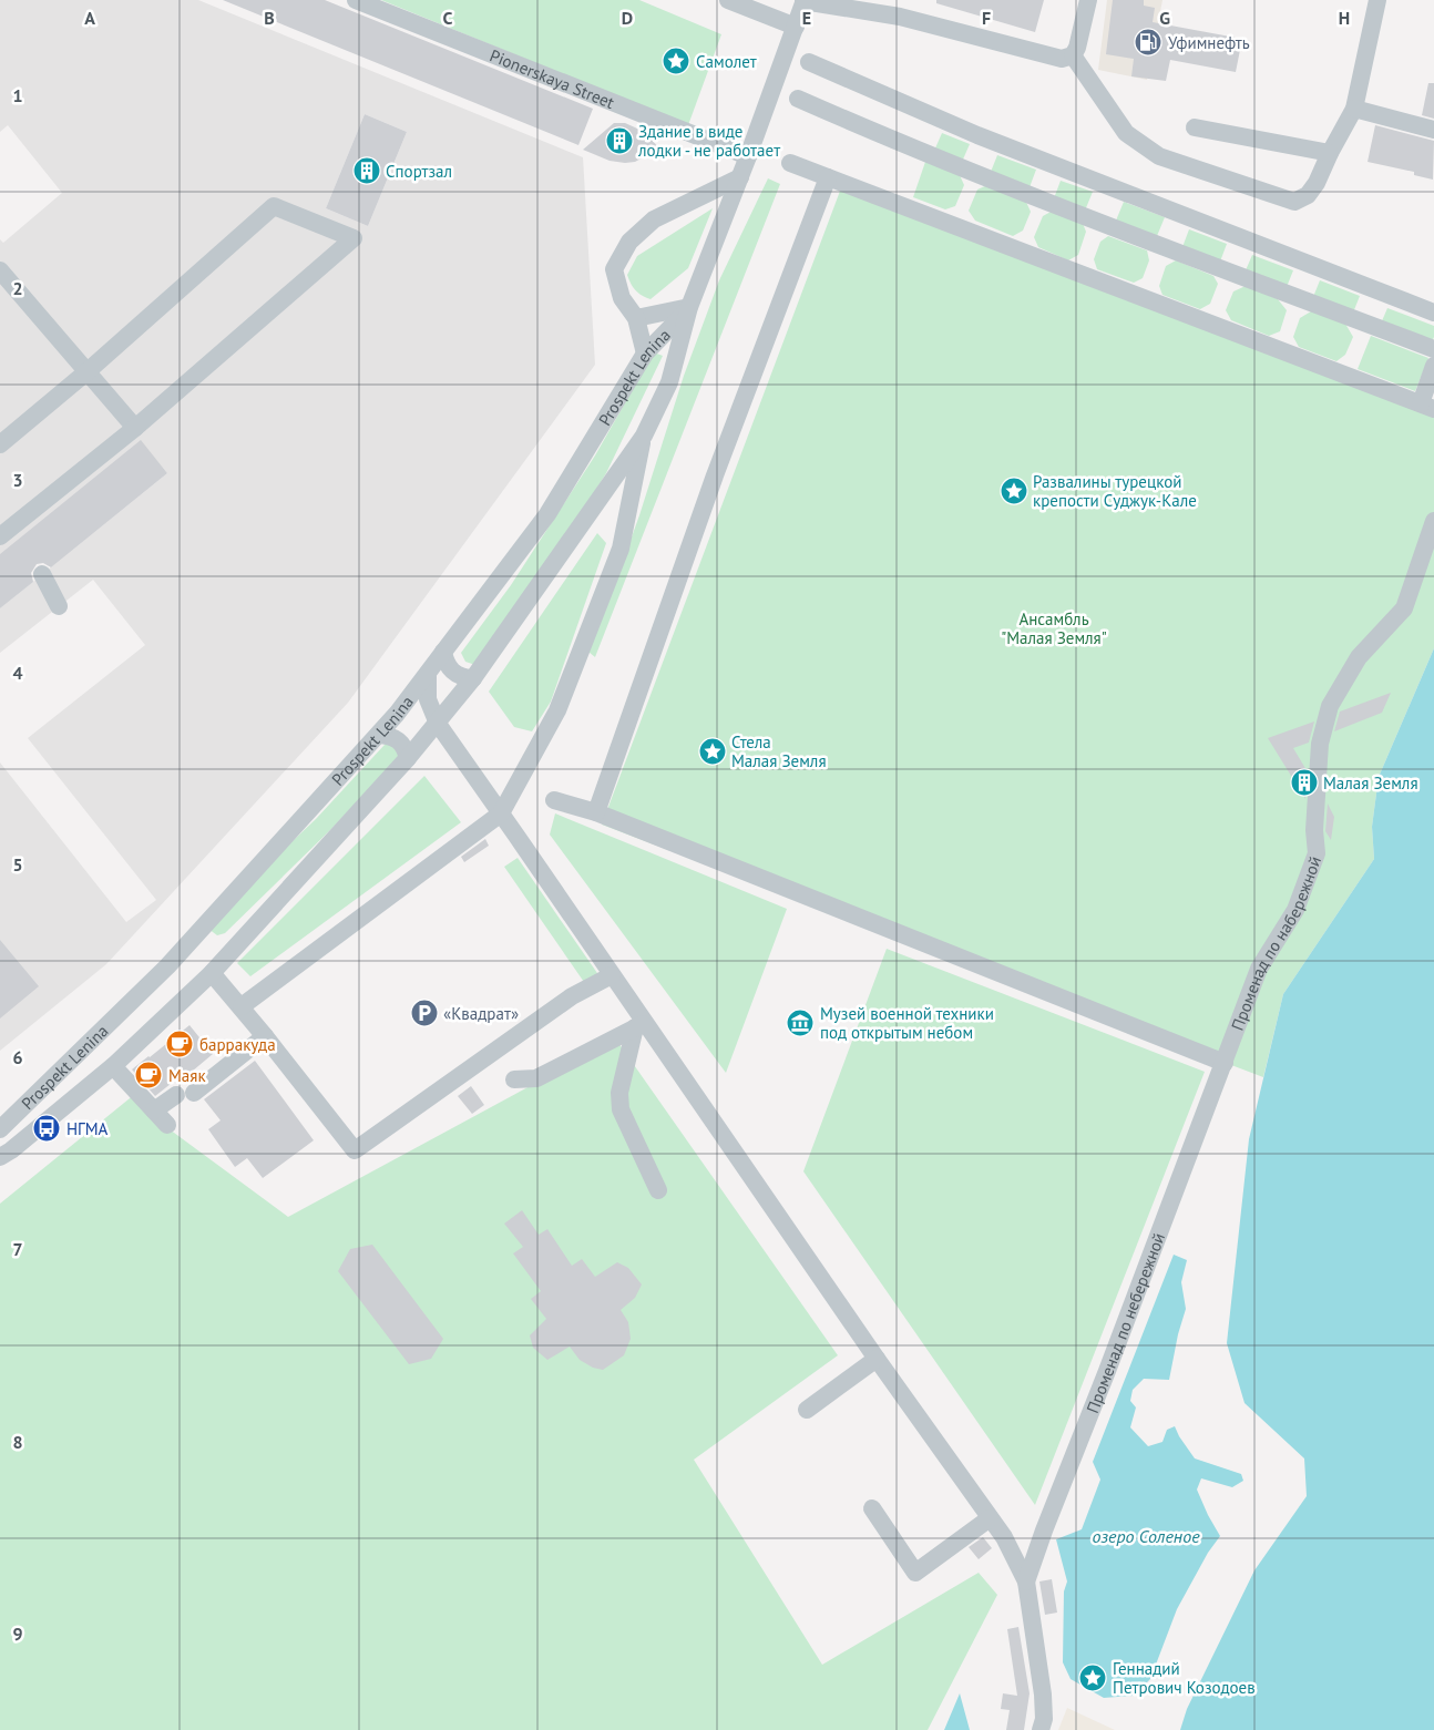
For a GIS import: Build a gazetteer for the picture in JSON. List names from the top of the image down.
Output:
{
  "streets": {
    "street": [
      "Pionerskaya Street",
      "Prospekt Lenina",
      "Променад по набережной",
      "Променад по небережной"
    ]
  },
  "crossings": [
    ["Pionerskaya Street", "Prospekt Lenina"],
    ["Променад по набережной", "Променад по небережной"]
  ],
  "water": ["озеро Соленое"],
  "parks": ["Ансамбль \"Малая Земля\""],
  "places": {
    "fuel station": ["Уфимнефть"],
    "place": [
      "Самолет",
      "Развалины турецкой крепости Суджук-Кале",
      "Стела Малая Земля",
      "Геннадий Петрович Козодоев"
    ],
    "building": ["Здание в виде лодки - не работает", "Спортзал", "Малая Земля"],
    "parking": ["«Квадрат»"],
    "museum": ["Музей военной техники под открытым небом"],
    "cafe": ["барракуда", "Маяк"],
    "bus stop": ["НГМА"]
  },
  "grid": {
    "columns": [
      "A",
      "B",
      "C",
      "D",
      "E",
      "F",
      "G",
      "H"
    ],
    "rows": [
      "1",
      "2",
      "3",
      "4",
      "5",
      "6",
      "7",
      "8",
      "9"
    ]
  }
}
